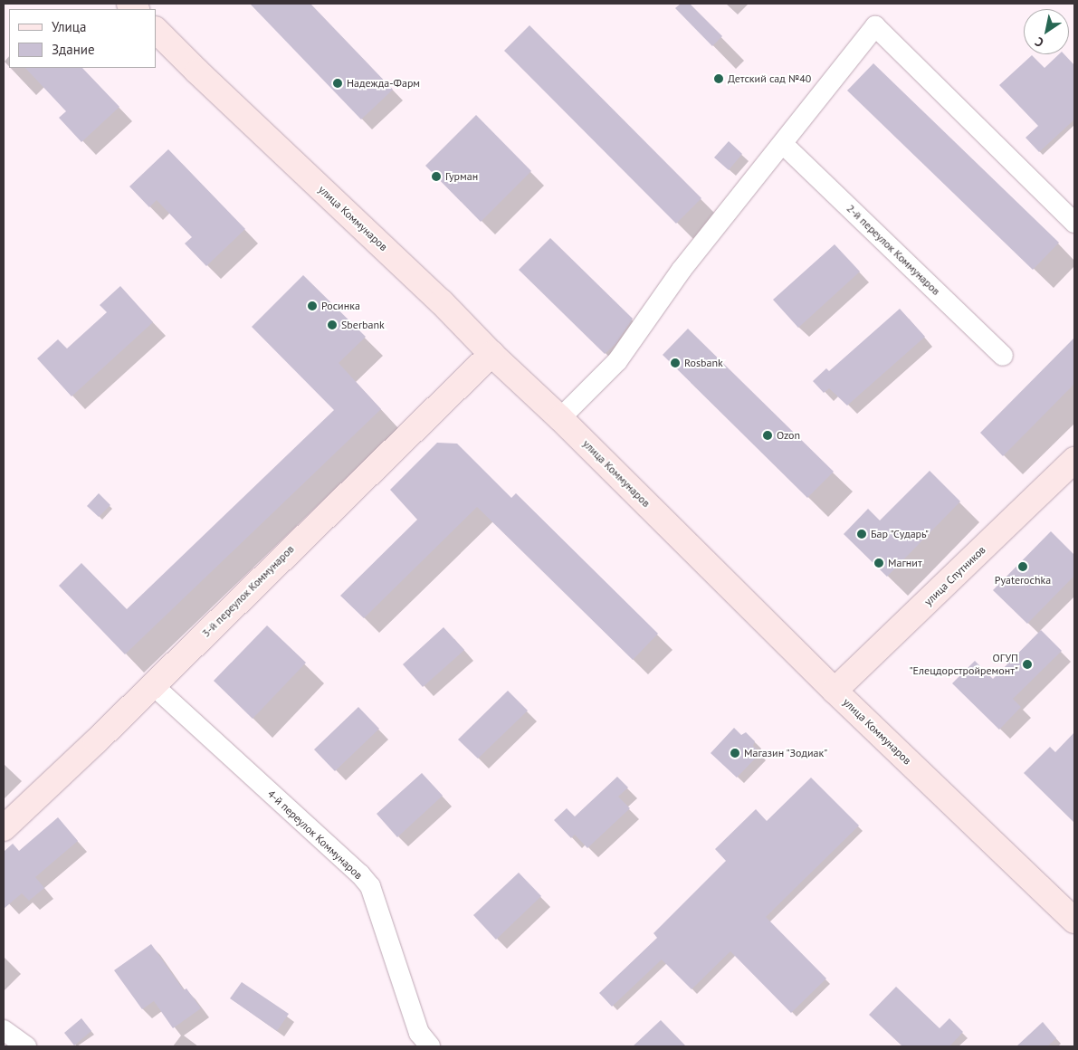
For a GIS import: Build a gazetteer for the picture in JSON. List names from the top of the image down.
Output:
{
  "streets": {
    "main road": ["улица Коммунаров", "улица Спутников", "3-й переулок Коммунаров"],
    "street": ["2-й переулок Коммунаров", "4-й переулок Коммунаров"]
  },
  "crossings": [
    ["улица Коммунаров", "улица Спутников"],
    ["улица Коммунаров", "3-й переулок Коммунаров"],
    ["3-й переулок Коммунаров", "4-й переулок Коммунаров"]
  ],
  "places": [
    "Детский сад №40",
    "Надежда-Фарм",
    "Гурман",
    "Росинка",
    "Sberbank",
    "Rosbank",
    "Ozon",
    "Бар \"Сударь\"",
    "Магнит",
    "Pyaterochka",
    "ОГУП \"Елецдорстройремонт\"",
    "Магазин \"Зодиак\""
  ],
  "legend": ["Улица", "Здание"],
  "north": "bottom left"
}
